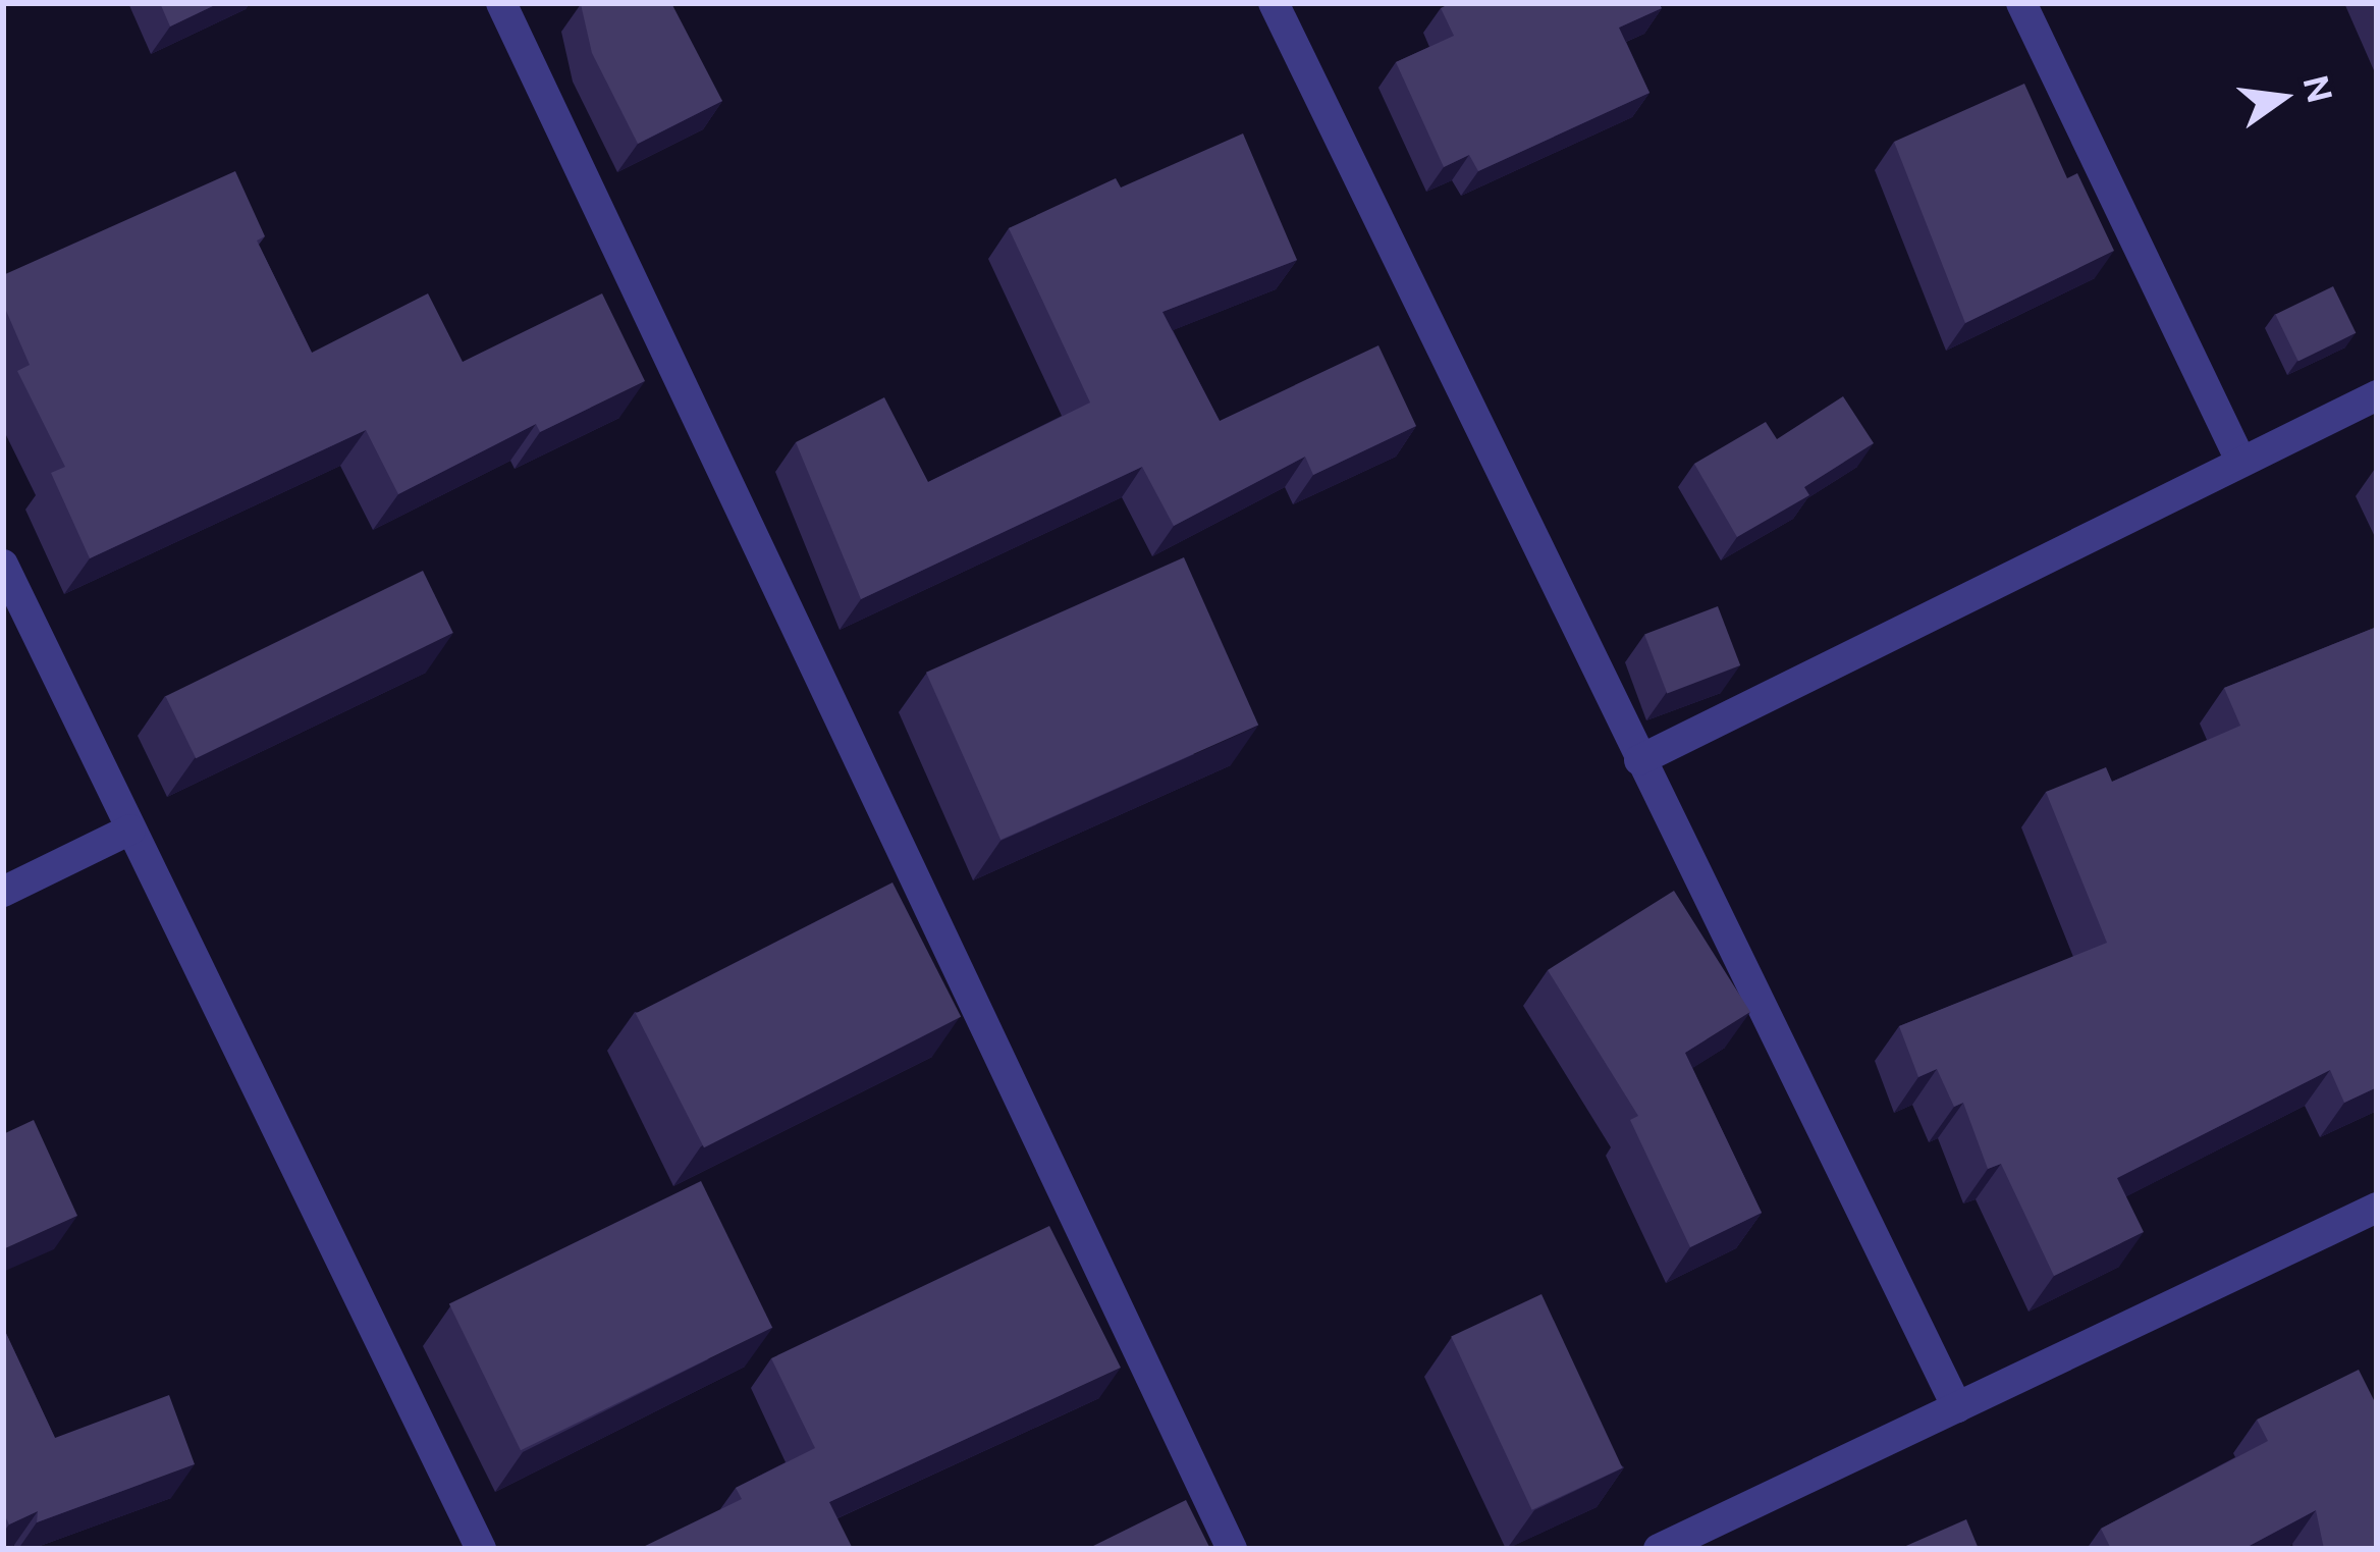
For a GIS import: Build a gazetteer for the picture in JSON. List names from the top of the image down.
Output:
{
  "north": "right"
}
